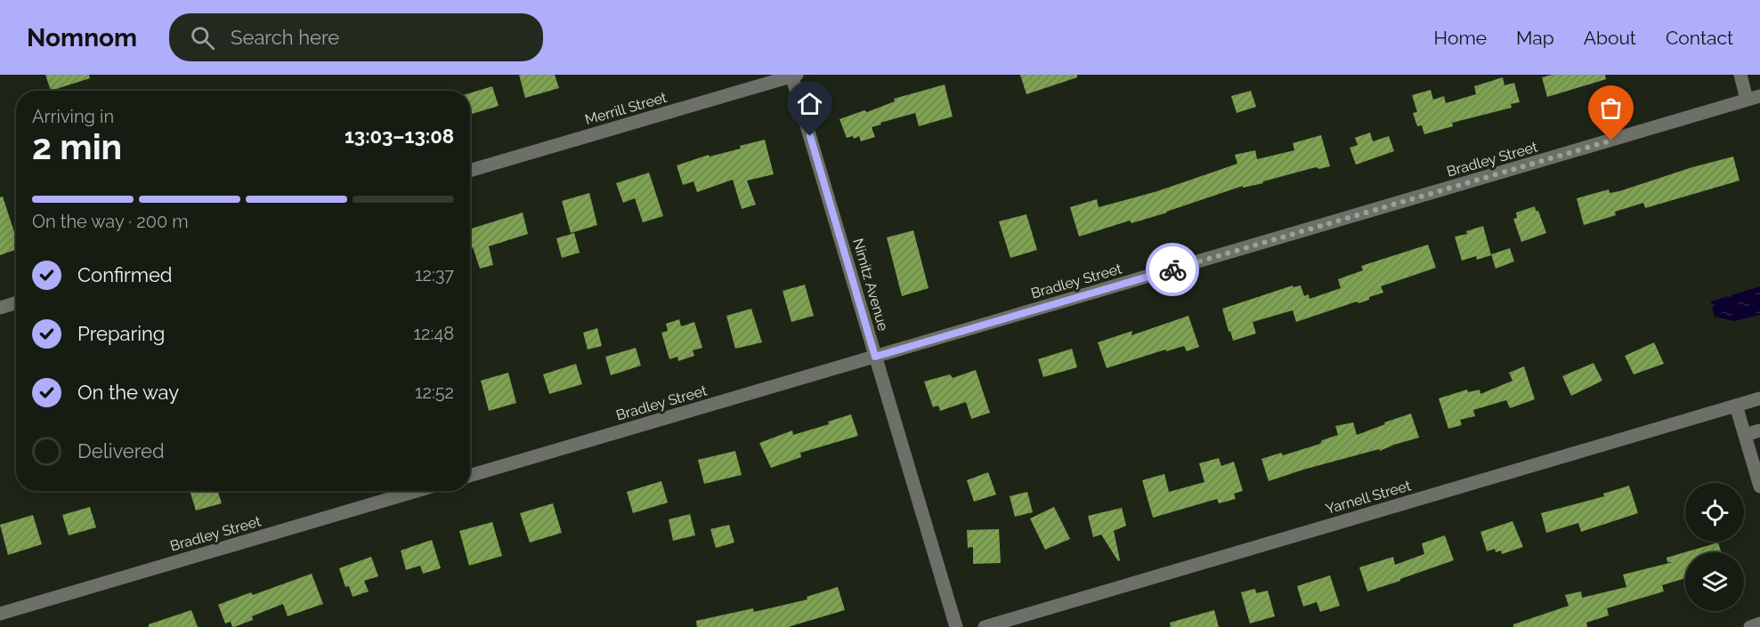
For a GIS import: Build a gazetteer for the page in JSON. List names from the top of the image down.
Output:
{
  "streets": {
    "street": [
      "Merrill Street",
      "Bradley Street",
      "Nimitz Avenue",
      "Yarnell Street"
    ]
  },
  "crossings": [
    ["Merrill Street", "Nimitz Avenue"],
    ["Bradley Street", "Nimitz Avenue"]
  ],
  "page": {
    "header": "Nomnom",
    "search": "Search here",
    "nav": [
      "Home",
      "Map",
      "About",
      "Contact"
    ],
    "heading": ["2 min", "Arriving in", "13:03–13:08"],
    "bar": "On the way · 200 m",
    "list": [
      ["Confirmed", "12:37"],
      ["Preparing", "12:48"],
      ["On the way", "12:52"],
      "Delivered"
    ]
  }
}
